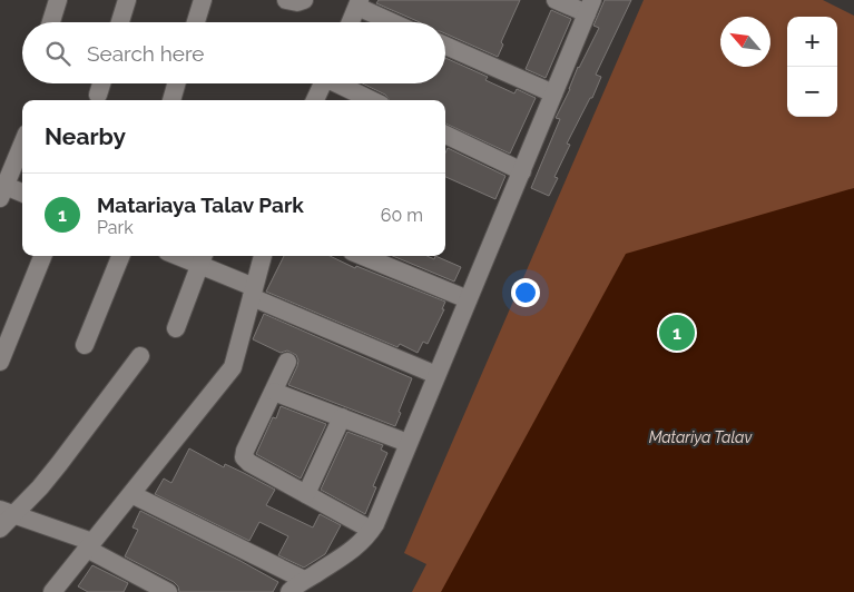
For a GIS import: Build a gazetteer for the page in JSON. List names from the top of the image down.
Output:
{
  "water": ["Matariya Talav"],
  "north": "top left",
  "page": {
    "map_buttons": ["+", "−"],
    "search": "Search here",
    "heading": "Nearby",
    "list": [
      {
        "mark": "1",
        "name": "Matariaya Talav Park",
        "note": "Park",
        "value": "60 m"
      }
    ],
    "pins": "1"
  }
}
